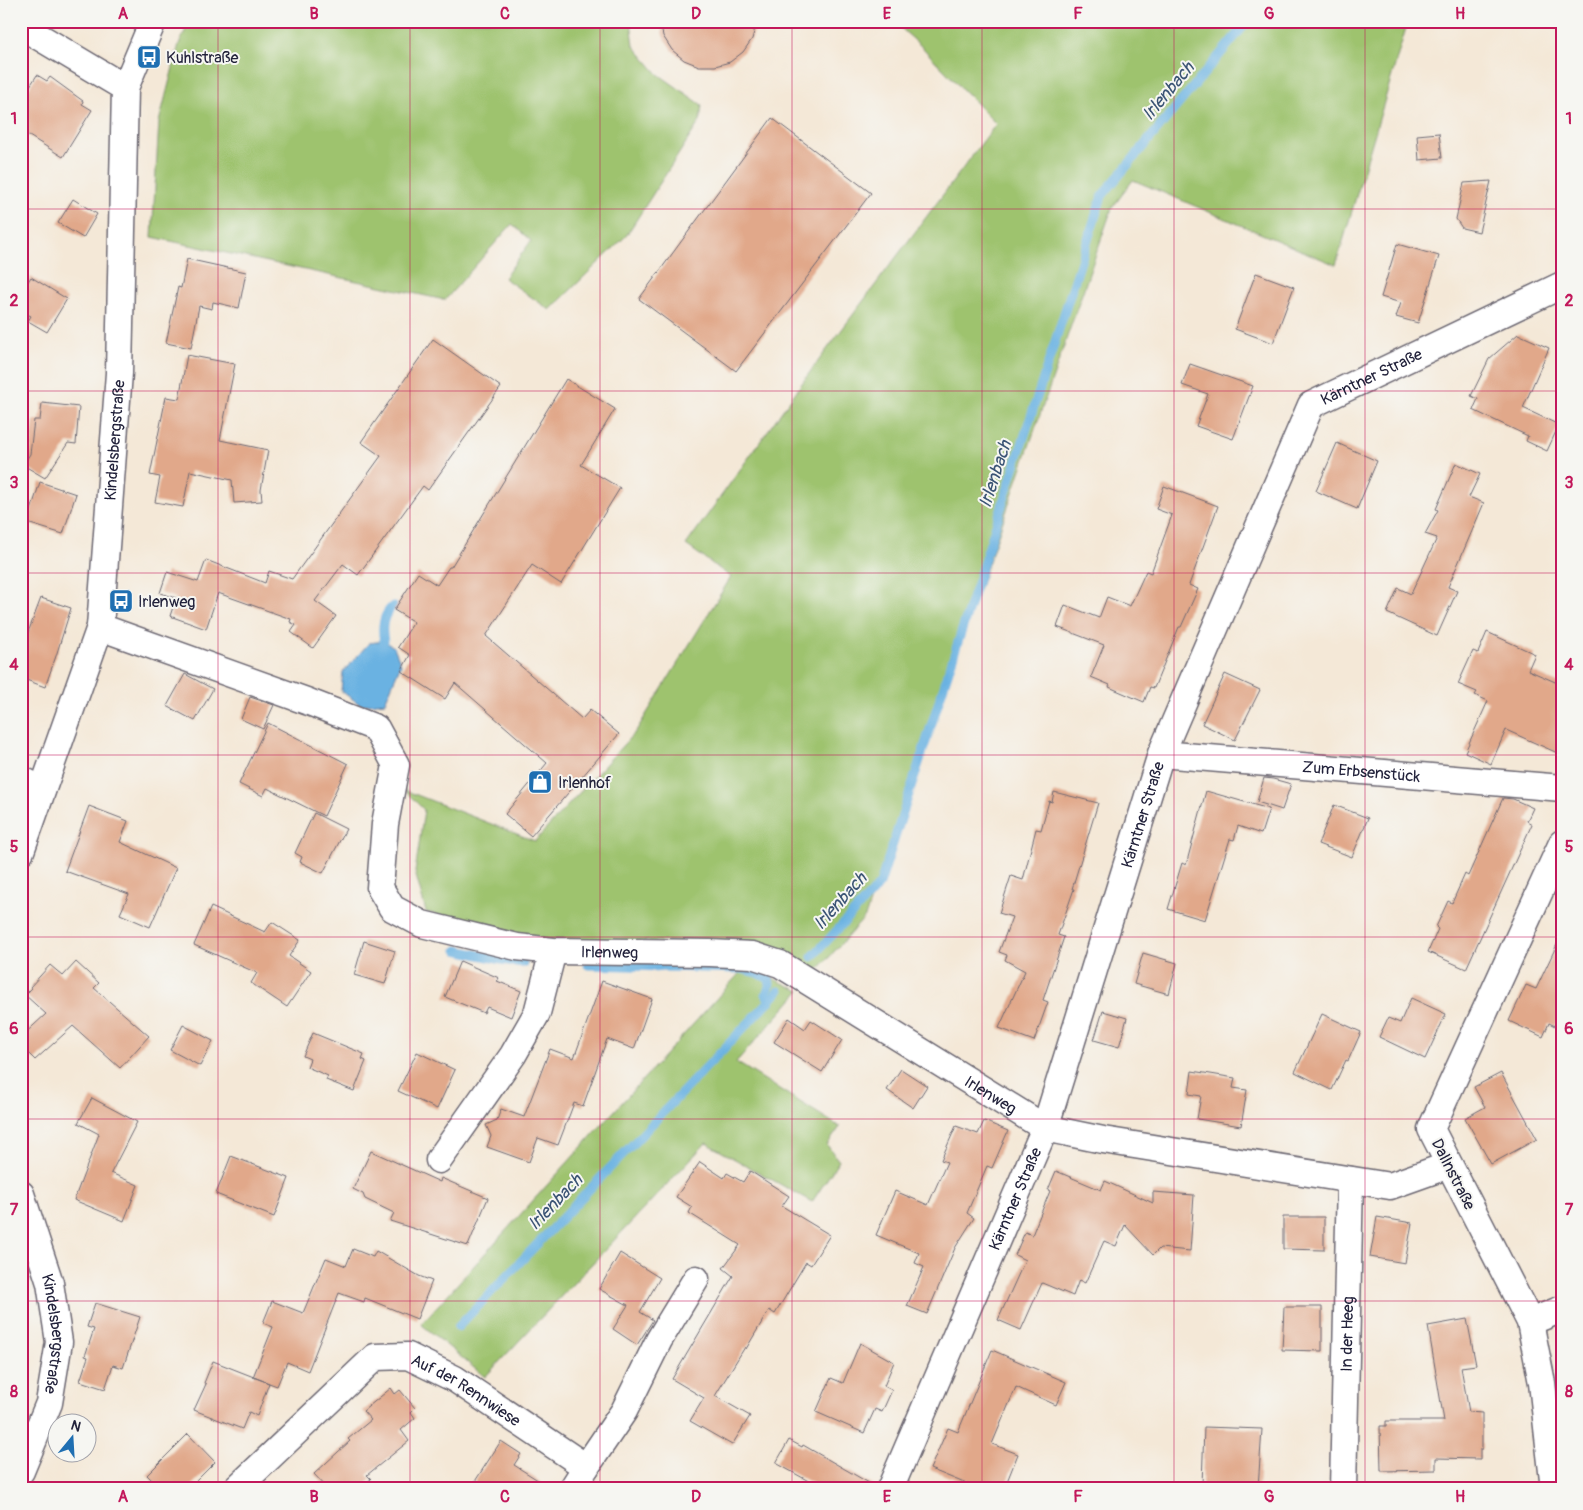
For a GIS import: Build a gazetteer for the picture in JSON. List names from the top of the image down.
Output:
{
  "streets": {
    "street": [
      "Kärntner Straße",
      "Kindelsbergstraße",
      "Zum Erbsenstück",
      "Irlenweg",
      "Dallnstraße",
      "In der Heeg",
      "Auf der Rennwiese"
    ]
  },
  "crossings": [
    ["Kärntner Straße", "Zum Erbsenstück"],
    ["Kärntner Straße", "Irlenweg"],
    ["Kindelsbergstraße", "Irlenweg"],
    ["Irlenweg", "Dallnstraße"],
    ["Irlenweg", "In der Heeg"]
  ],
  "water": ["Irlenbach"],
  "places": {
    "bus stop": ["Kuhlstraße", "Irlenweg"],
    "shop": ["Irlenhof"]
  },
  "north": "top",
  "grid": {
    "columns": [
      "A",
      "B",
      "C",
      "D",
      "E",
      "F",
      "G",
      "H"
    ],
    "rows": [
      "1",
      "2",
      "3",
      "4",
      "5",
      "6",
      "7",
      "8"
    ]
  }
}
